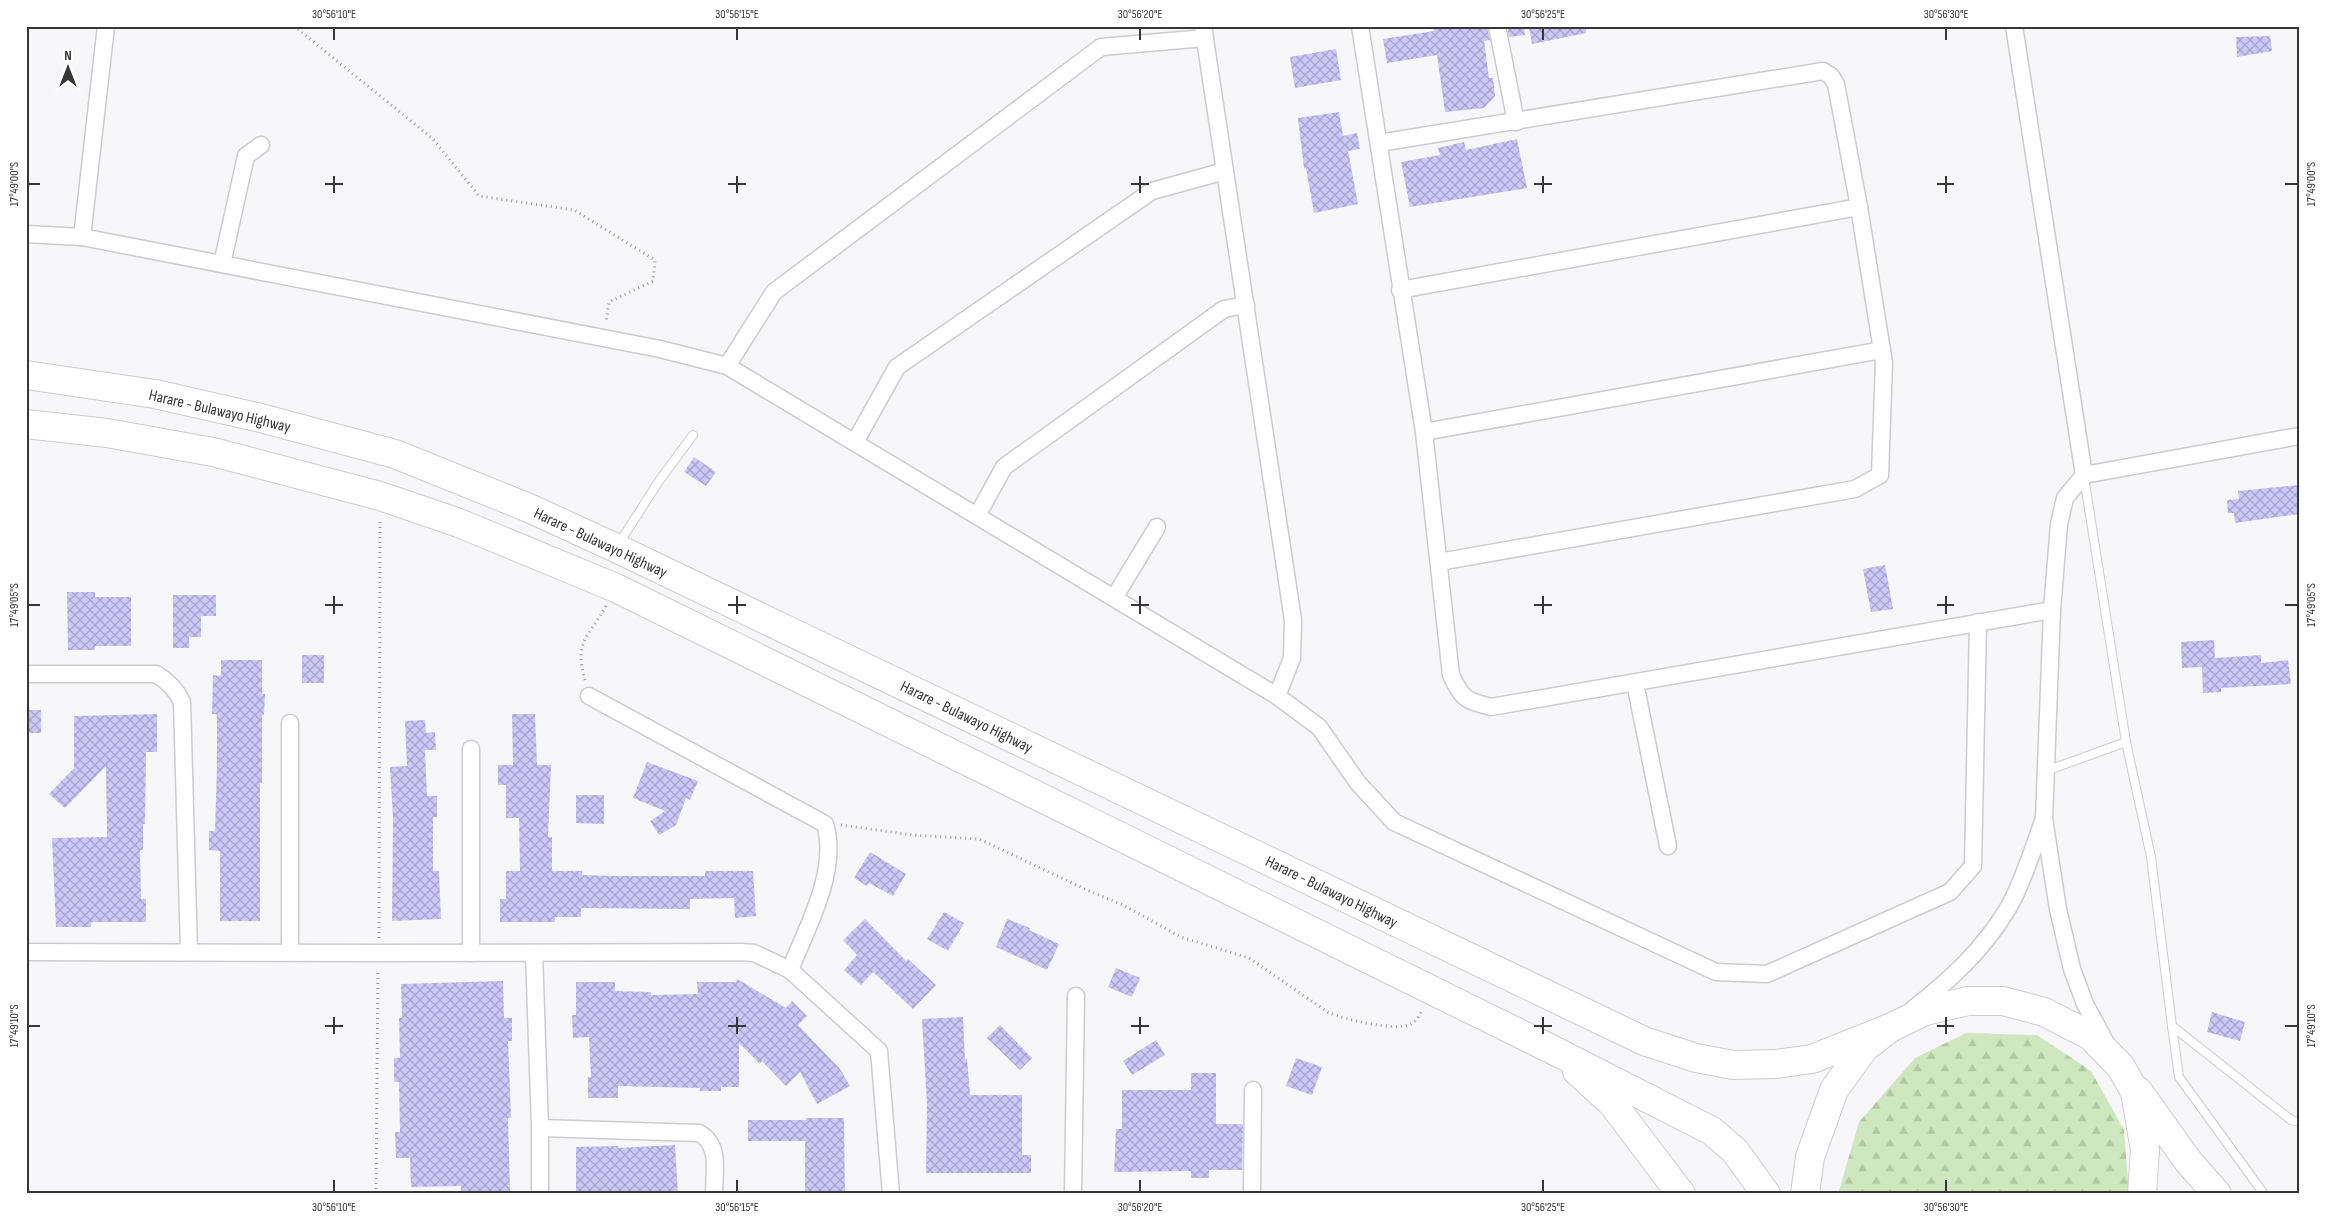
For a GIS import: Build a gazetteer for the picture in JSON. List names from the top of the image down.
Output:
{
  "streets": {
    "highway": ["Harare - Bulawayo Highway"]
  },
  "north": "top",
  "coordinates": [
    "30°56'10\"E",
    "30°56'15\"E",
    "30°56'20\"E",
    "30°56'25\"E",
    "30°56'30\"E",
    "17°49'00\"S",
    "17°49'05\"S",
    "17°49'10\"S"
  ]
}
